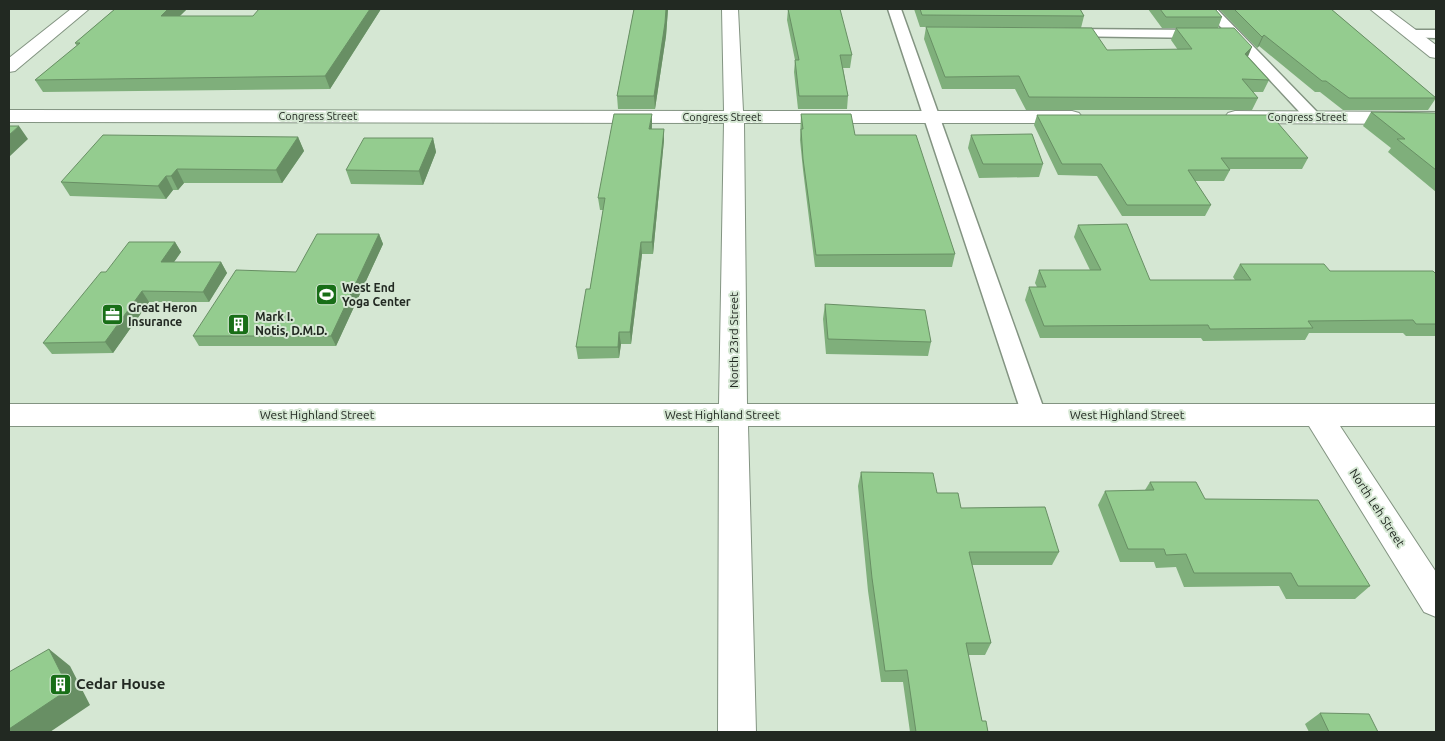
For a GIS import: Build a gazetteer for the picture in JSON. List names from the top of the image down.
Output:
{
  "streets": {
    "street": [
      "Congress Street",
      "North 23rd Street",
      "West Highland Street",
      "North Leh Street"
    ]
  },
  "crossings": [
    ["Congress Street", "North 23rd Street"],
    ["North 23rd Street", "West Highland Street"],
    ["West Highland Street", "North Leh Street"]
  ],
  "places": {
    "sports": ["West End Yoga Center"],
    "office": ["Great Heron Insurance"],
    "building": ["Mark I. Notis, D.M.D.", "Cedar House"]
  }
}
